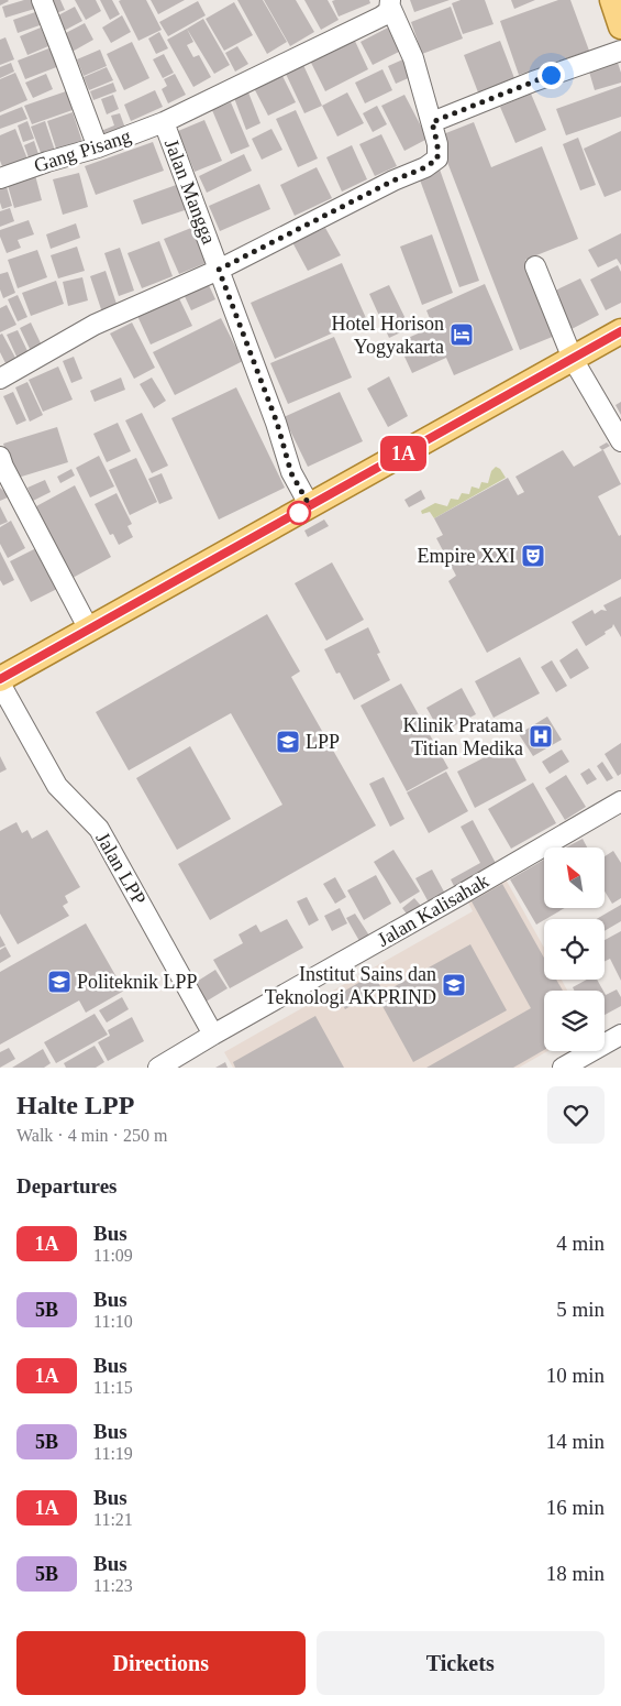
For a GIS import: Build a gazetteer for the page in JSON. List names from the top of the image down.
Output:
{
  "streets": {
    "street": [
      "Gang Pisang",
      "Jalan Mangga",
      "Jalan LPP",
      "Jalan Kalisahak"
    ]
  },
  "crossings": [
    ["Gang Pisang", "Jalan Mangga"],
    ["Jalan LPP", "Jalan Kalisahak"]
  ],
  "places": {
    "hotel": ["Hotel Horison Yogyakarta"],
    "theatre": ["Empire XXI"],
    "hospital": ["Klinik Pratama Titian Medika"],
    "school or university": ["LPP", "Politeknik LPP", "Institut Sains dan Teknologi AKPRIND"]
  },
  "lines": ["bus line 1A"],
  "north": "top left",
  "page": {
    "on_map": "1A",
    "heading": [
      ["Halte LPP", "Walk · 4 min · 250 m"],
      "Departures"
    ],
    "list": [
      {
        "mark": "1A",
        "name": "Bus",
        "note": "11:09",
        "value": "4 min"
      },
      {
        "mark": "5B",
        "name": "Bus",
        "note": "11:10",
        "value": "5 min"
      },
      {
        "mark": "1A",
        "name": "Bus",
        "note": "11:15",
        "value": "10 min"
      },
      {
        "mark": "5B",
        "name": "Bus",
        "note": "11:19",
        "value": "14 min"
      },
      {
        "mark": "1A",
        "name": "Bus",
        "note": "11:21",
        "value": "16 min"
      },
      {
        "mark": "5B",
        "name": "Bus",
        "note": "11:23",
        "value": "18 min"
      }
    ],
    "buttons": ["Directions", "Tickets"]
  }
}
